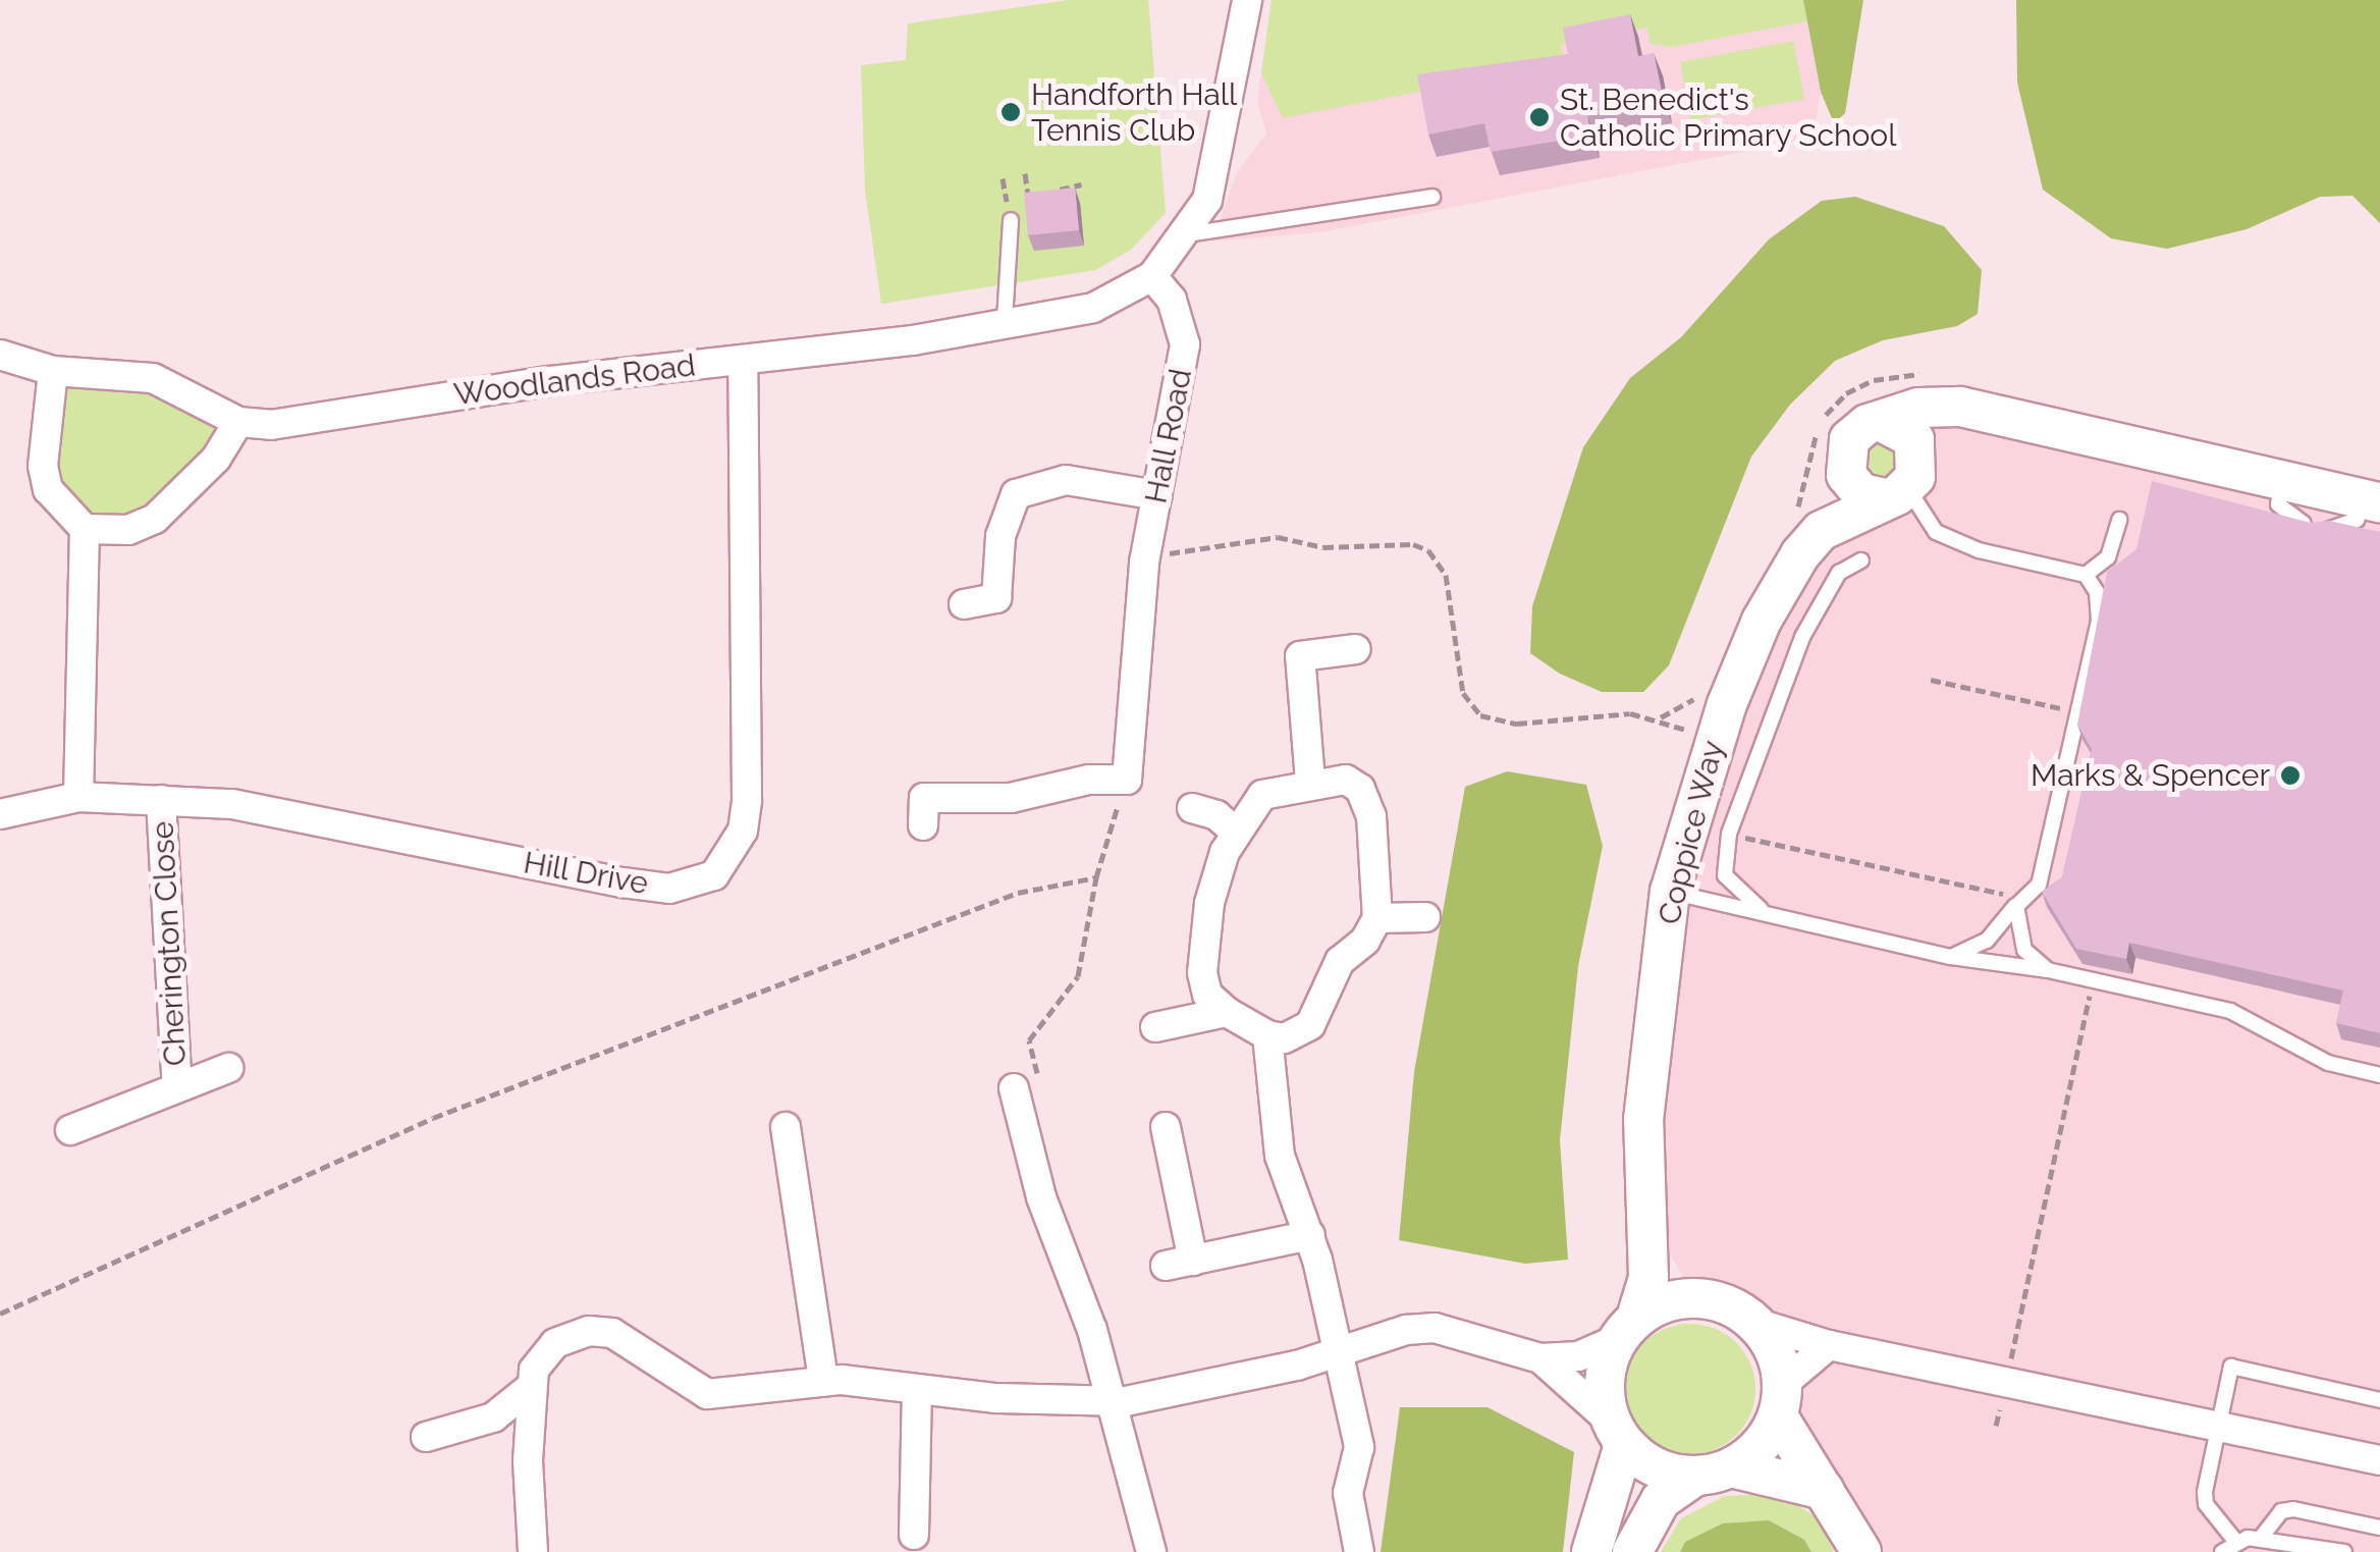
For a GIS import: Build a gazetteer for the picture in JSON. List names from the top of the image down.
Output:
{
  "streets": {
    "street": [
      "Woodlands Road",
      "Hall Road",
      "Coppice Way",
      "Hill Drive",
      "Cherington Close"
    ]
  },
  "crossings": [
    ["Woodlands Road", "Hall Road"],
    ["Woodlands Road", "Hill Drive"],
    ["Hill Drive", "Cherington Close"]
  ],
  "places": ["Handforth Hall Tennis Club", "St. Benedict's Catholic Primary School", "Marks & Spencer"]
}
